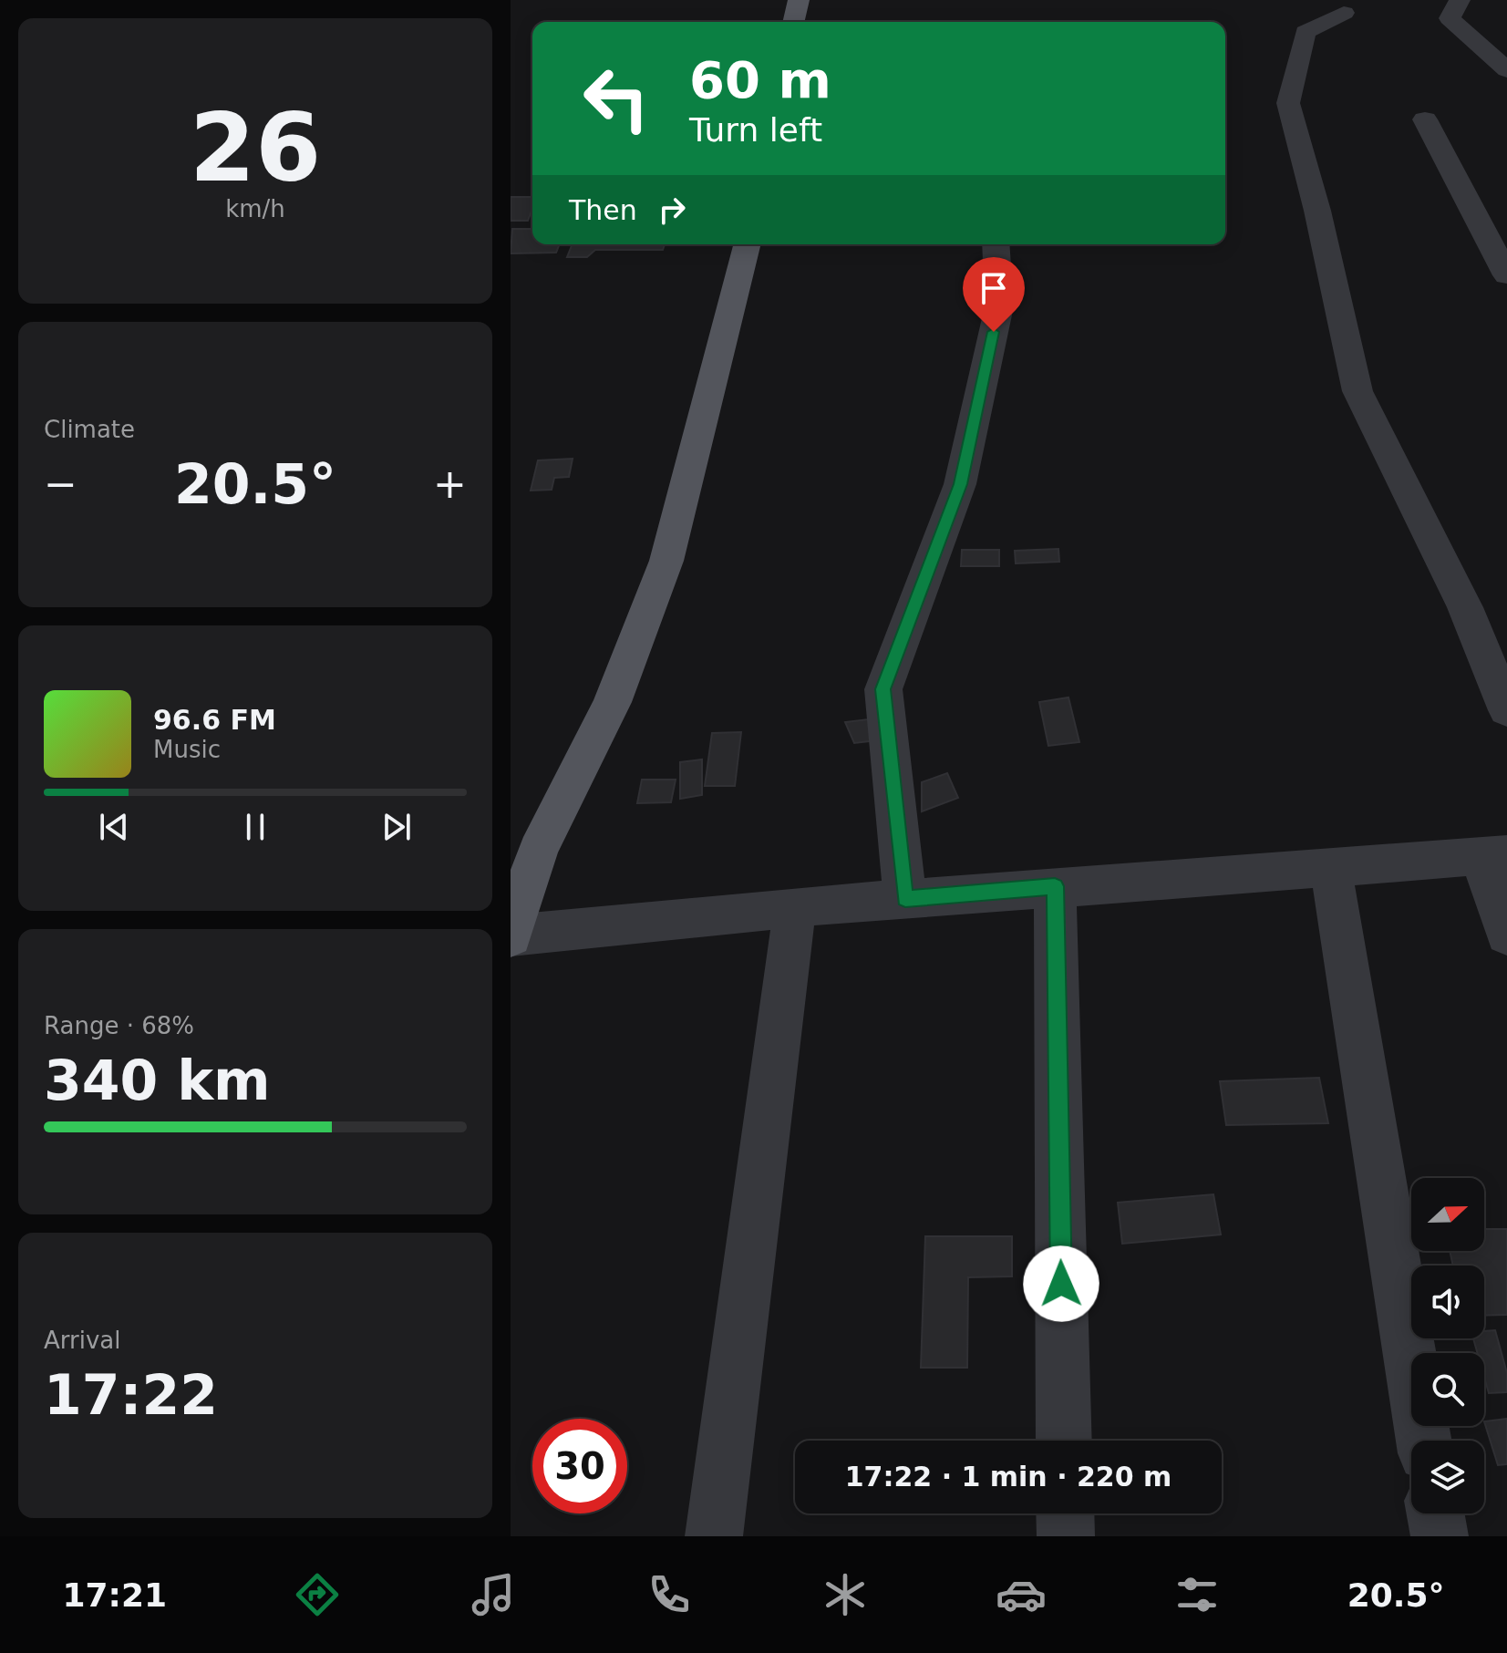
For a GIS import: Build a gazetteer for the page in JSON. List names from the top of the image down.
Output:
{
  "north": "right",
  "page": {
    "tile": [
      ["26", "km/h"],
      "Climate",
      ["Range · 68%", "340 km"],
      ["Arrival", "17:22"]
    ],
    "turn": ["60 m", "Turn left"],
    "then": "Then",
    "heat": ["−", "20.5°", "+"],
    "song": ["96.6 FM", "Music"],
    "limit": "30",
    "trip": "17:22 · 1 min · 220 m",
    "tabs": ["17:21", "20.5°"]
  }
}
